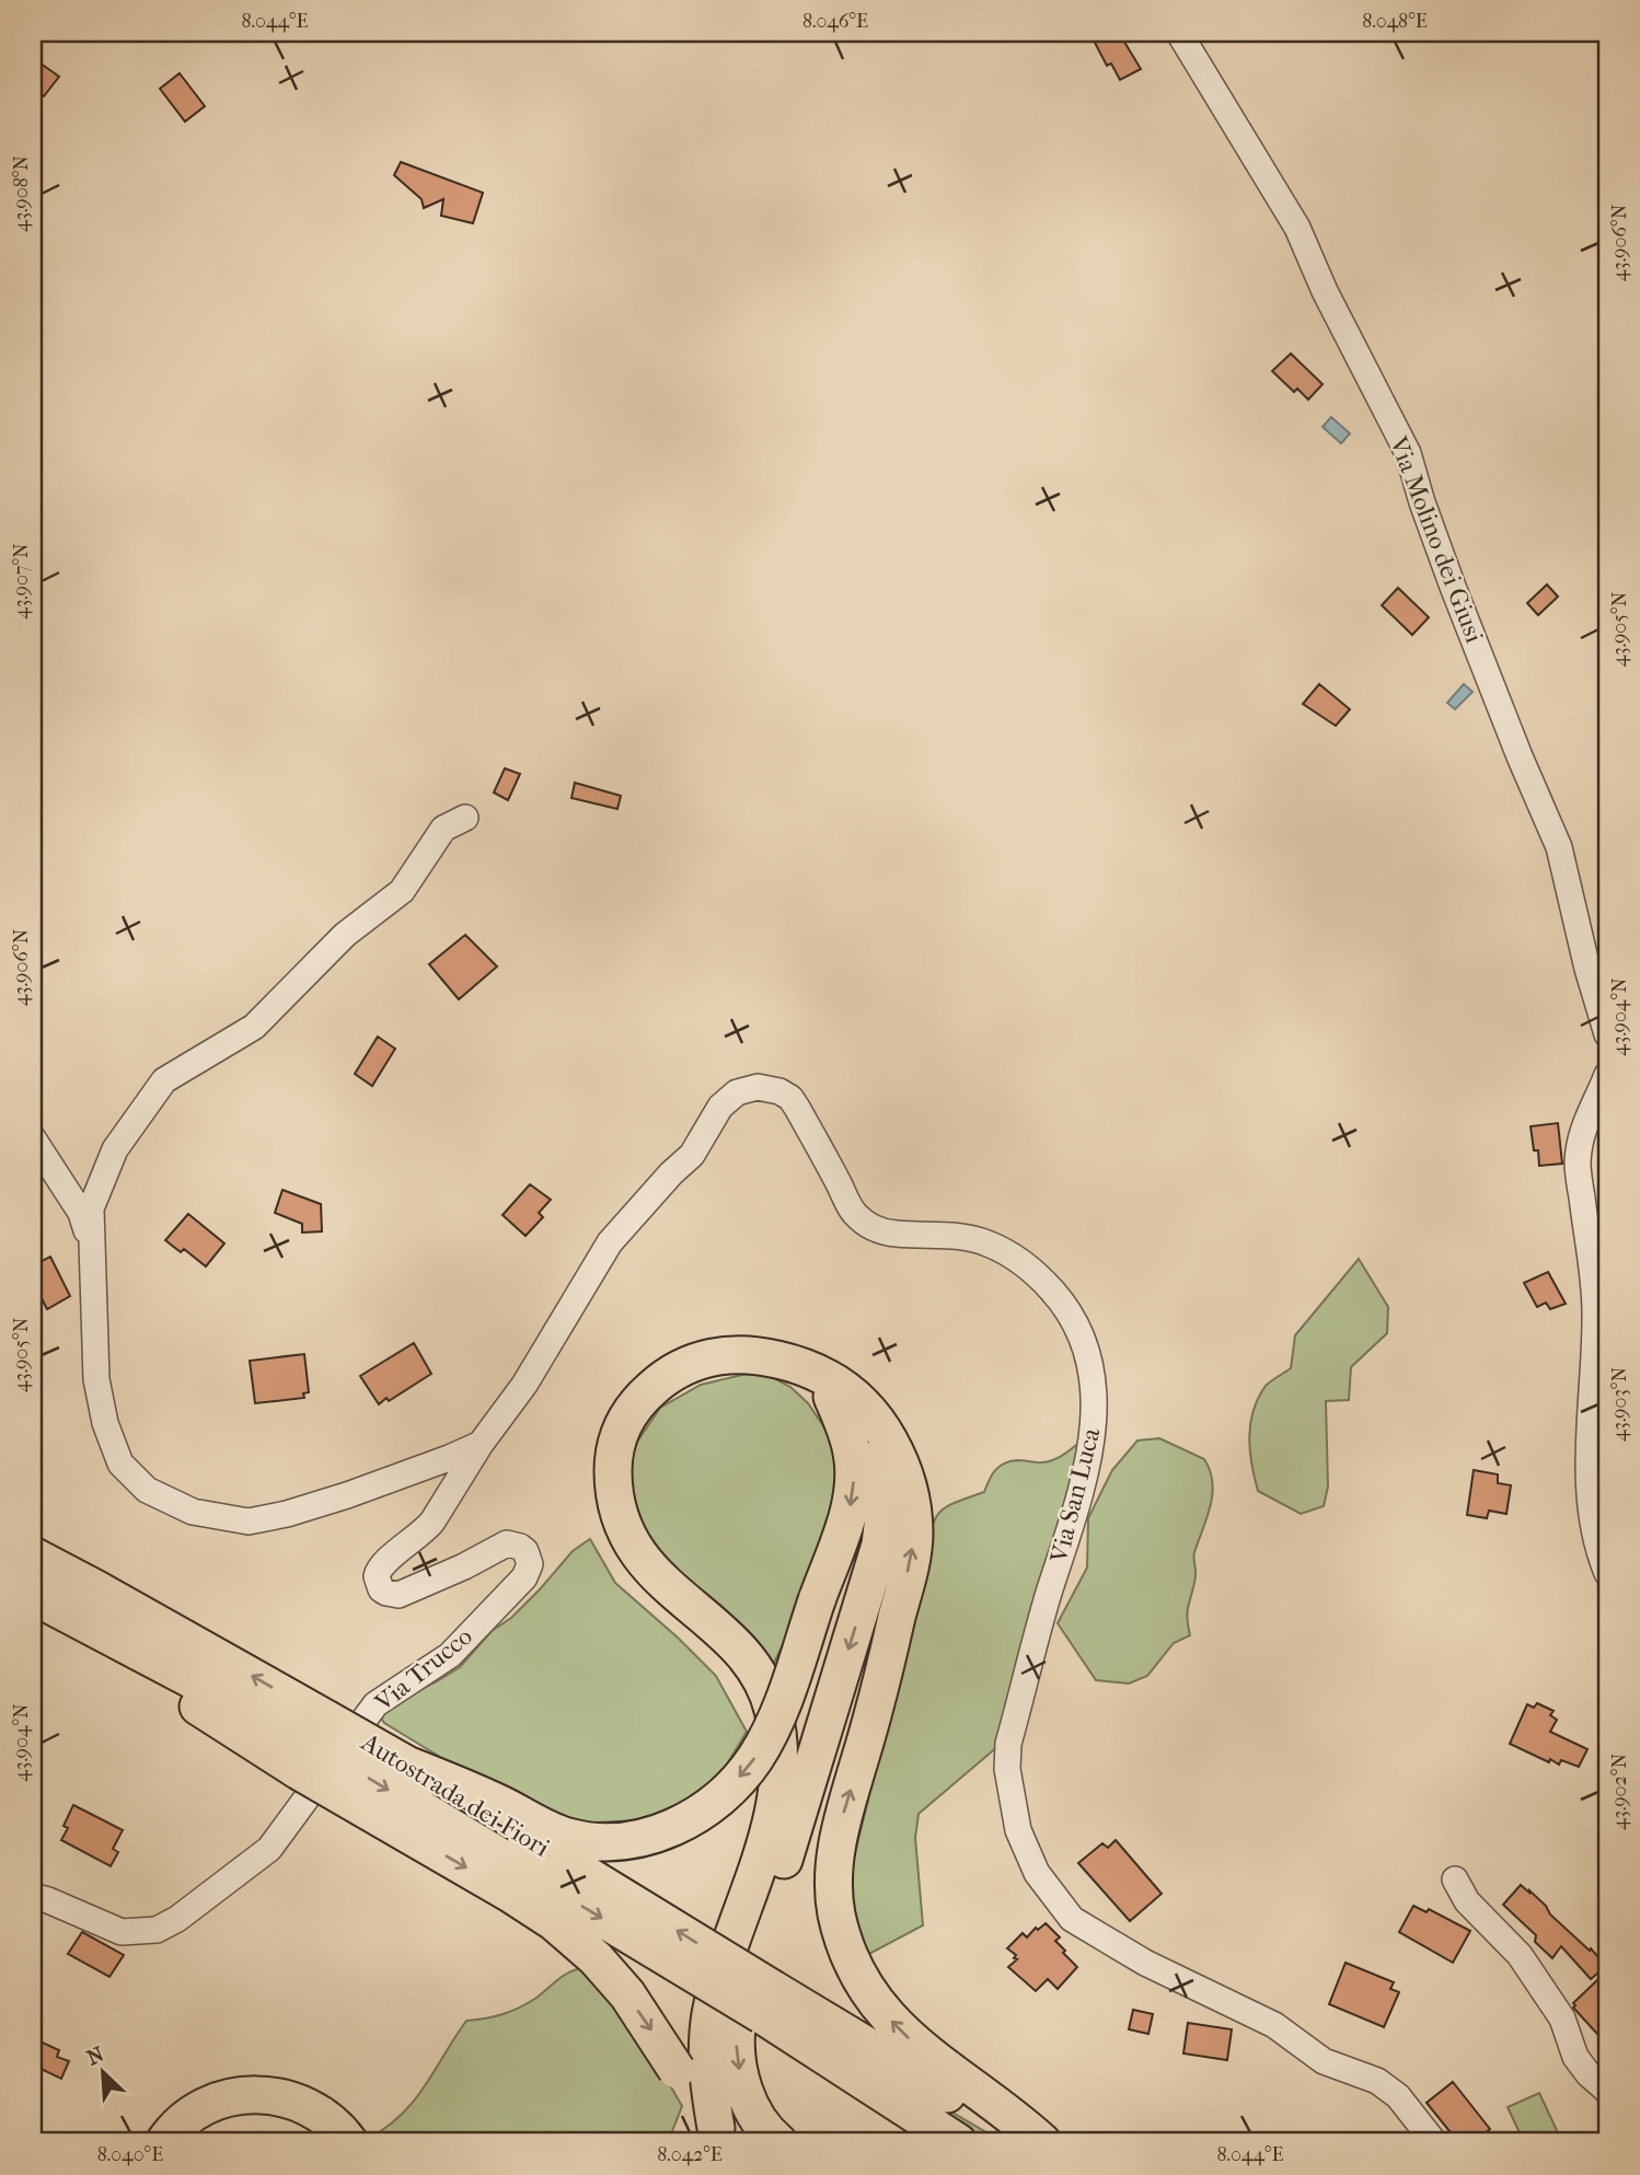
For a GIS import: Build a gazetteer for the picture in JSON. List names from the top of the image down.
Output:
{
  "streets": {
    "highway": ["Autostrada dei Fiori"],
    "street": ["Via Molino dei Giusi", "Via San Luca", "Via Trucco"]
  },
  "crossings": [
    ["Via San Luca", "Via Trucco"]
  ],
  "north": "top left",
  "coordinates": [
    "8.044°E",
    "8.046°E",
    "8.048°E",
    "43.908°N",
    "43.906°N",
    "43.907°N",
    "43.905°N",
    "43.904°N",
    "43.903°N",
    "43.902°N",
    "8.040°E",
    "8.042°E"
  ]
}
